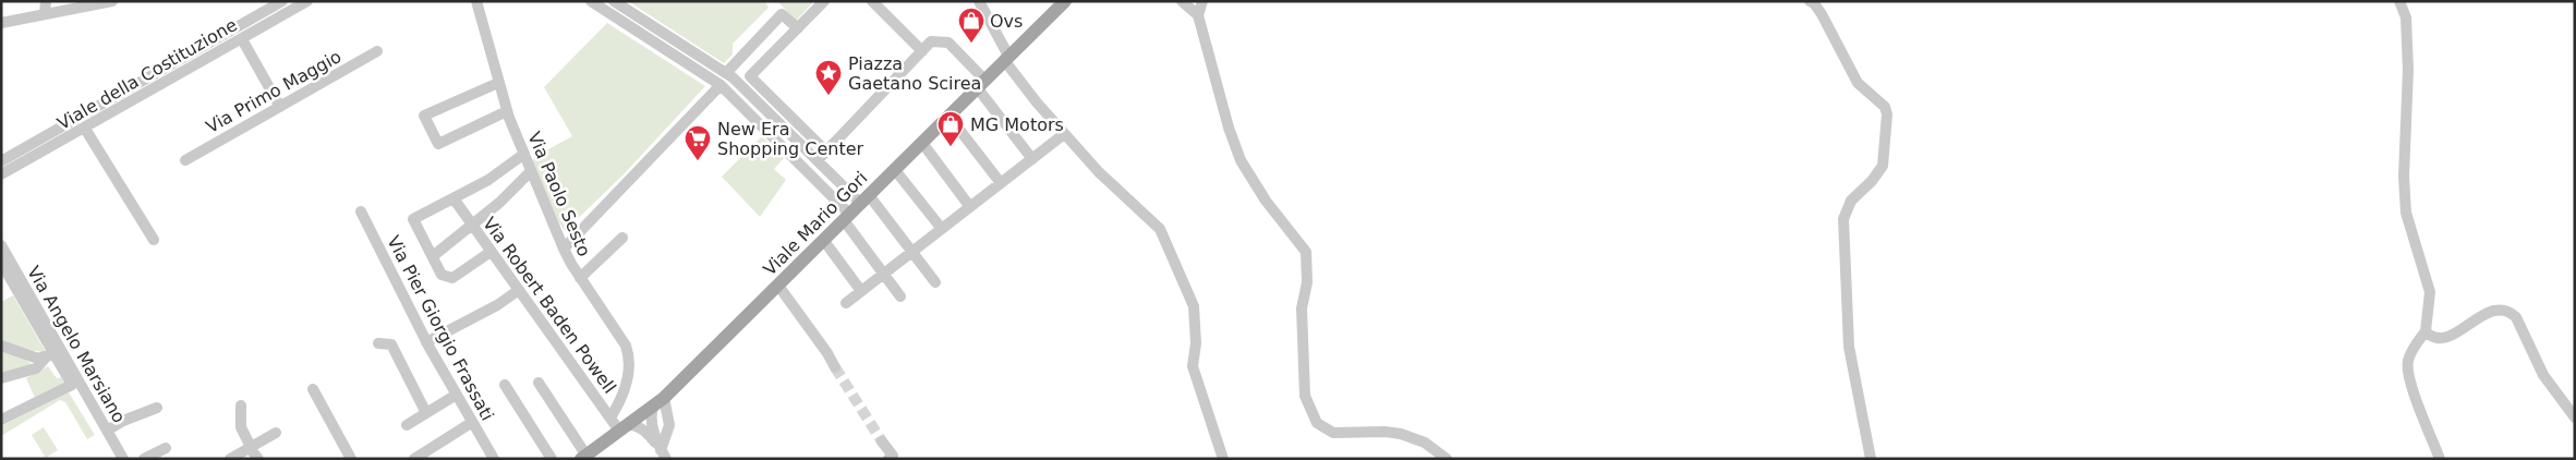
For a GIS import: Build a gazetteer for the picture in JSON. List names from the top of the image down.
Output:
{
  "streets": {
    "main road": ["Viale Mario Gori"],
    "street": [
      "Viale della Costituzione",
      "Via Primo Maggio",
      "Via Paolo Sesto",
      "Via Robert Baden Powell",
      "Via Pier Giorgio Frassati",
      "Via Angelo Marsiano"
    ]
  },
  "crossings": [
    ["Via Paolo Sesto", "Via Robert Baden Powell"],
    ["Viale Mario Gori", "Via Robert Baden Powell"]
  ],
  "places": {
    "shop": ["Ovs", "MG Motors"],
    "place": ["Piazza Gaetano Scirea"],
    "supermarket": ["New Era Shopping Center"]
  }
}
